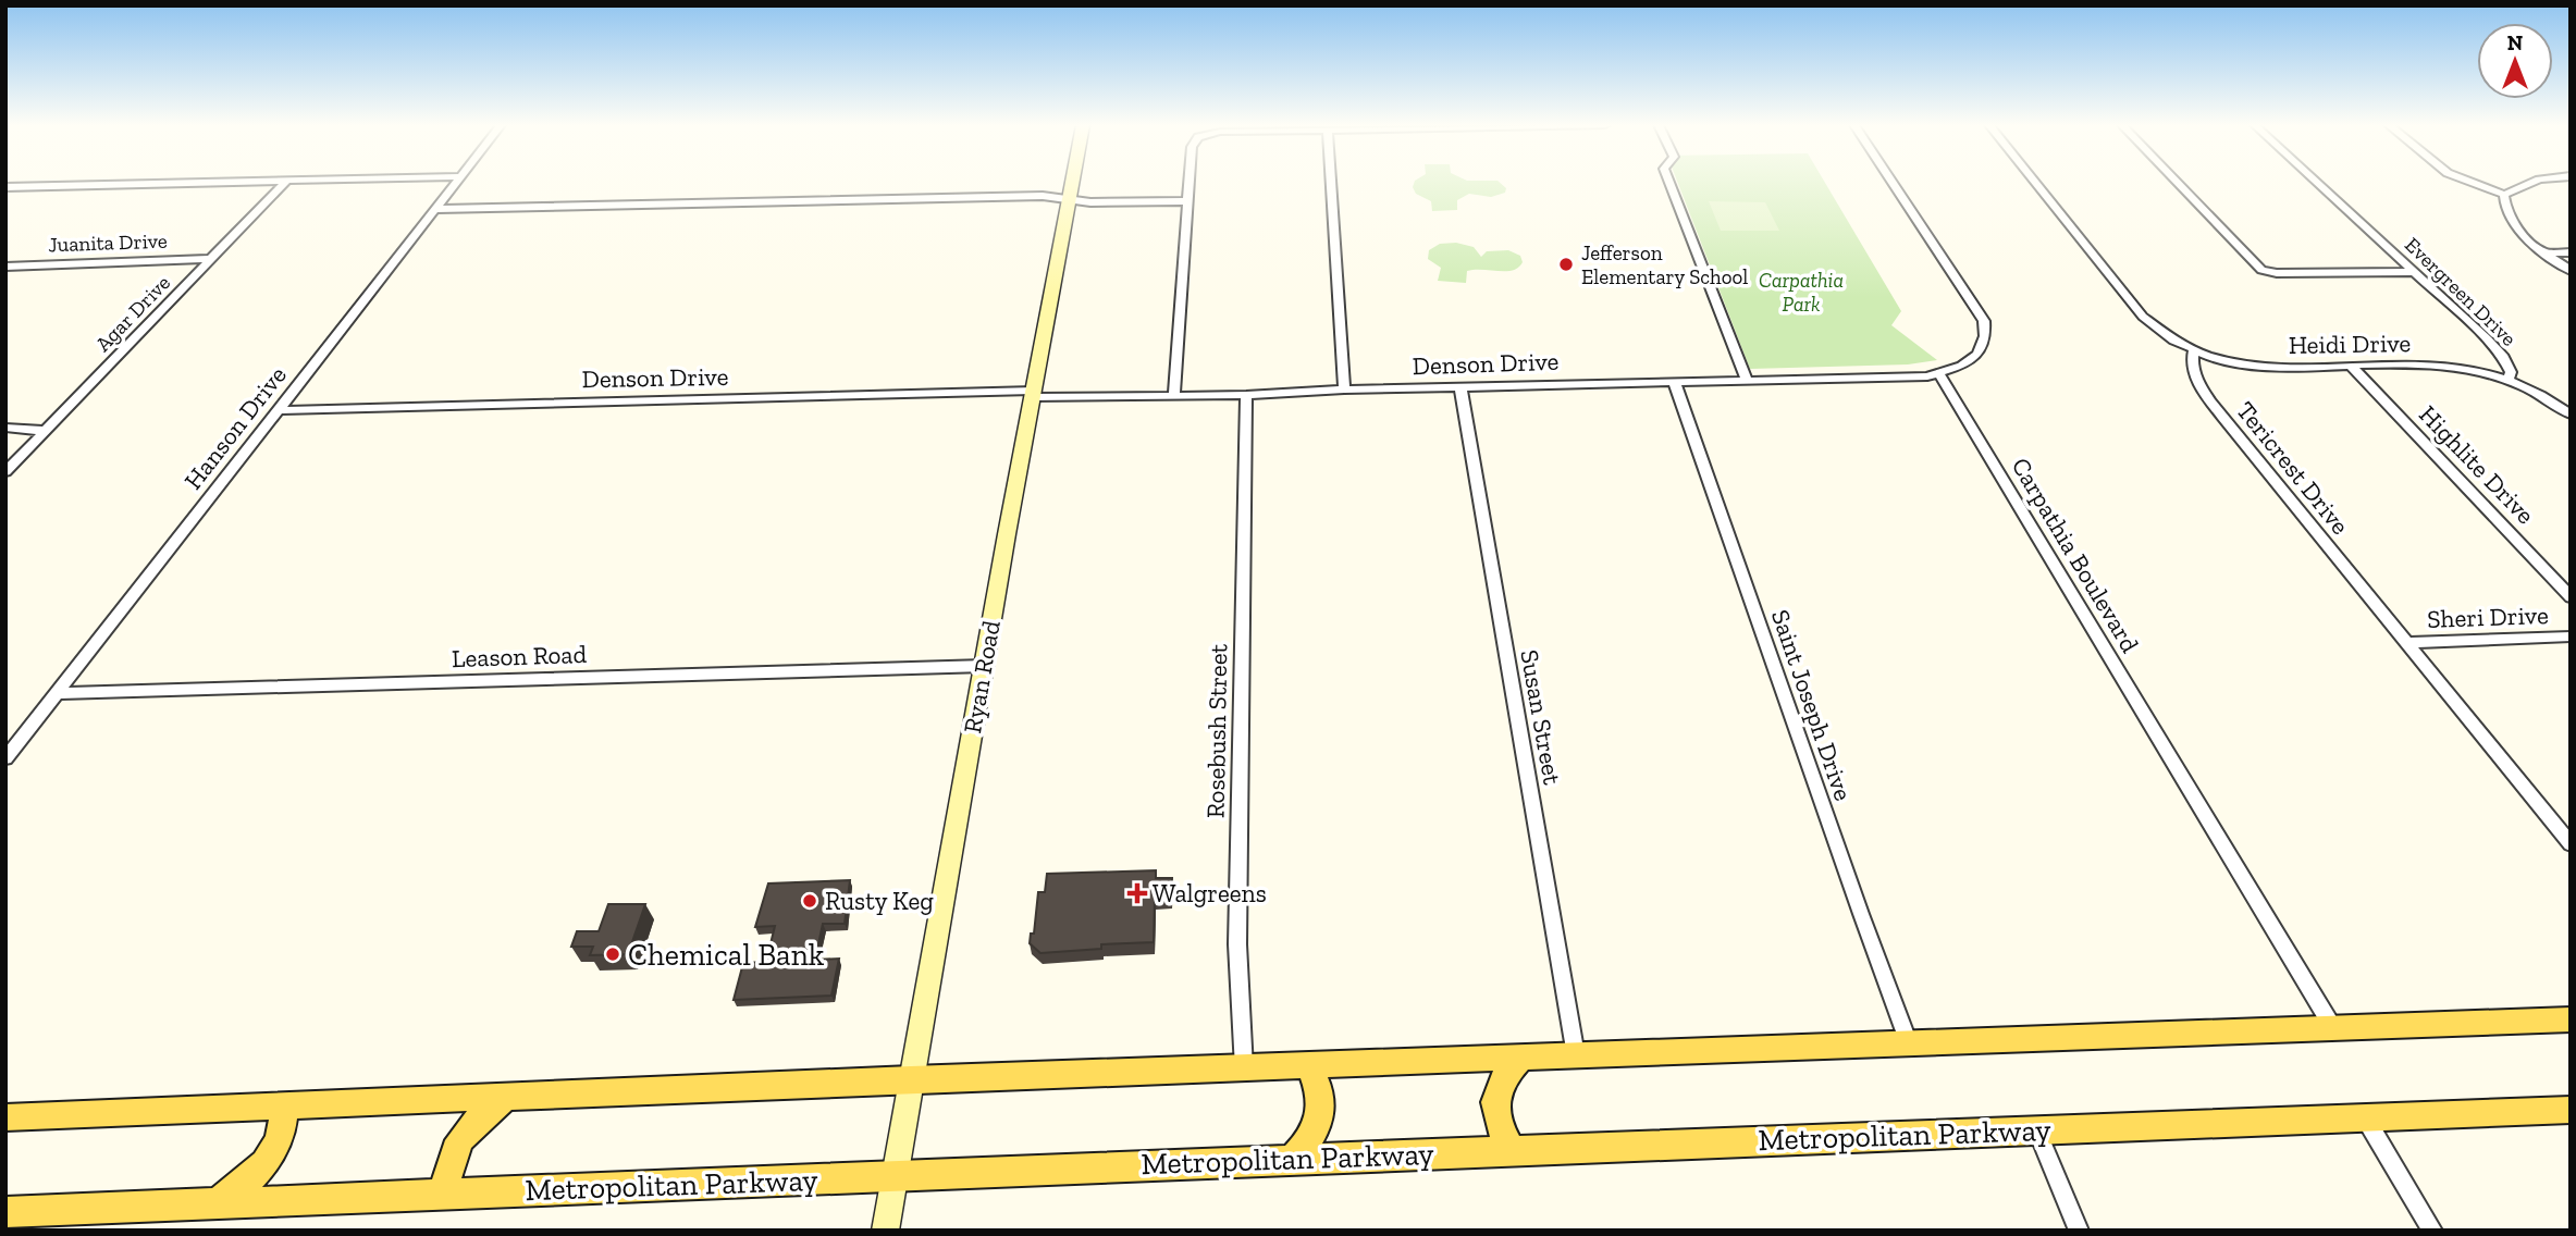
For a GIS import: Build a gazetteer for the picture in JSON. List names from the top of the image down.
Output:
{
  "streets": {
    "main road": ["Ryan Road", "Metropolitan Parkway"],
    "street": [
      "Juanita Drive",
      "Evergreen Drive",
      "Agar Drive",
      "Heidi Drive",
      "Denson Drive",
      "Hanson Drive",
      "Highlite Drive",
      "Tericrest Drive",
      "Carpathia Boulevard",
      "Sheri Drive",
      "Leason Road",
      "Saint Joseph Drive",
      "Susan Street",
      "Rosebush Street"
    ]
  },
  "crossings": [
    ["Juanita Drive", "Agar Drive"],
    ["Evergreen Drive", "Heidi Drive"],
    ["Heidi Drive", "Highlite Drive"],
    ["Heidi Drive", "Tericrest Drive"],
    ["Denson Drive", "Hanson Drive"],
    ["Denson Drive", "Carpathia Boulevard"],
    ["Denson Drive", "Ryan Road"],
    ["Denson Drive", "Saint Joseph Drive"],
    ["Denson Drive", "Susan Street"],
    ["Denson Drive", "Rosebush Street"],
    ["Hanson Drive", "Leason Road"],
    ["Tericrest Drive", "Sheri Drive"],
    ["Leason Road", "Ryan Road"],
    ["Ryan Road", "Metropolitan Parkway"]
  ],
  "parks": ["Carpathia Park"],
  "places": {
    "other": ["Jefferson Elementary School", "Rusty Keg", "Chemical Bank"],
    "health": ["Walgreens"]
  },
  "north": "top"
}
